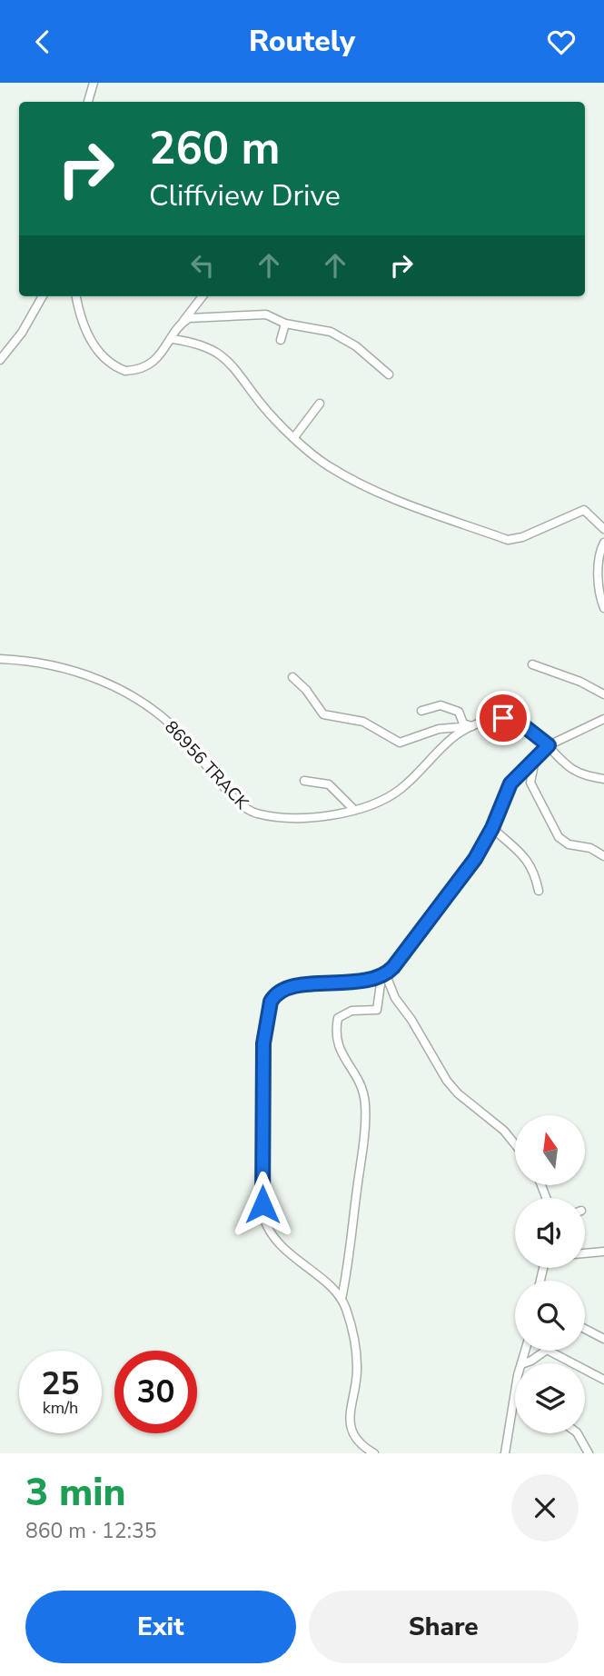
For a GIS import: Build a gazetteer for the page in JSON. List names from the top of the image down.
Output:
{
  "streets": {
    "street": ["86956 TRACK"]
  },
  "north": "top",
  "page": {
    "header": "Routely",
    "turn": ["260 m", "Cliffview Drive"],
    "speed": "25 km/h",
    "limit": "30",
    "heading": ["3 min", "860 m · 12:35"],
    "buttons": ["Exit", "Share"]
  }
}
